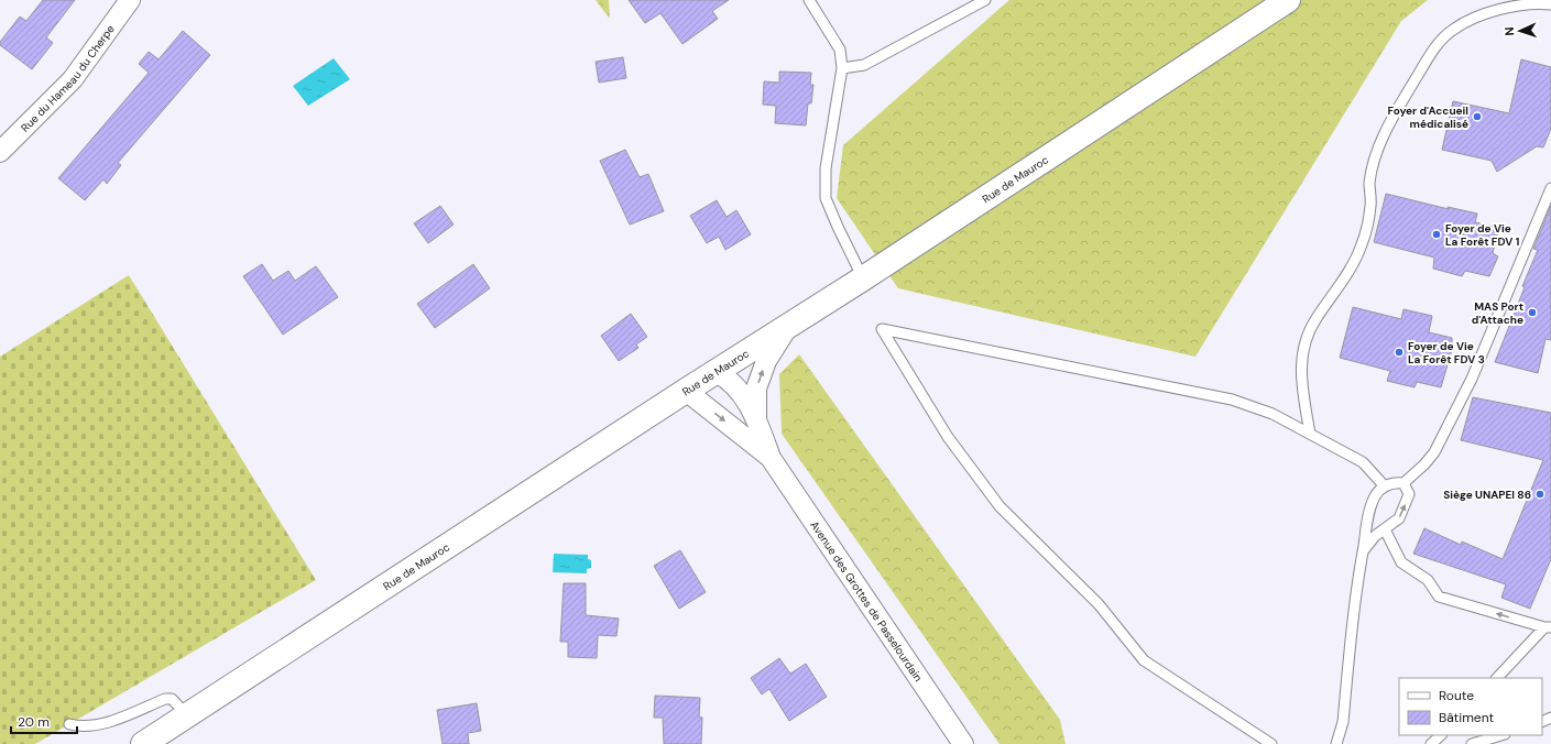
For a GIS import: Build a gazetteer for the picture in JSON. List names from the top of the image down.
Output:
{
  "streets": {
    "street": ["Rue du Hameau du Cherpe", "Rue de Mauroc", "Avenue des Grottes de Passelourdain"]
  },
  "crossings": [
    ["Rue de Mauroc", "Avenue des Grottes de Passelourdain"]
  ],
  "places": [
    "Foyer d'Accueil médicalisé",
    "Foyer de Vie La Forêt FDV 1",
    "MAS Port d'Attache",
    "Foyer de Vie La Forêt FDV 3",
    "Siège UNAPEI 86"
  ],
  "legend": ["Route", "Bâtiment"],
  "scale_bar": "20 m",
  "north": "left"
}
